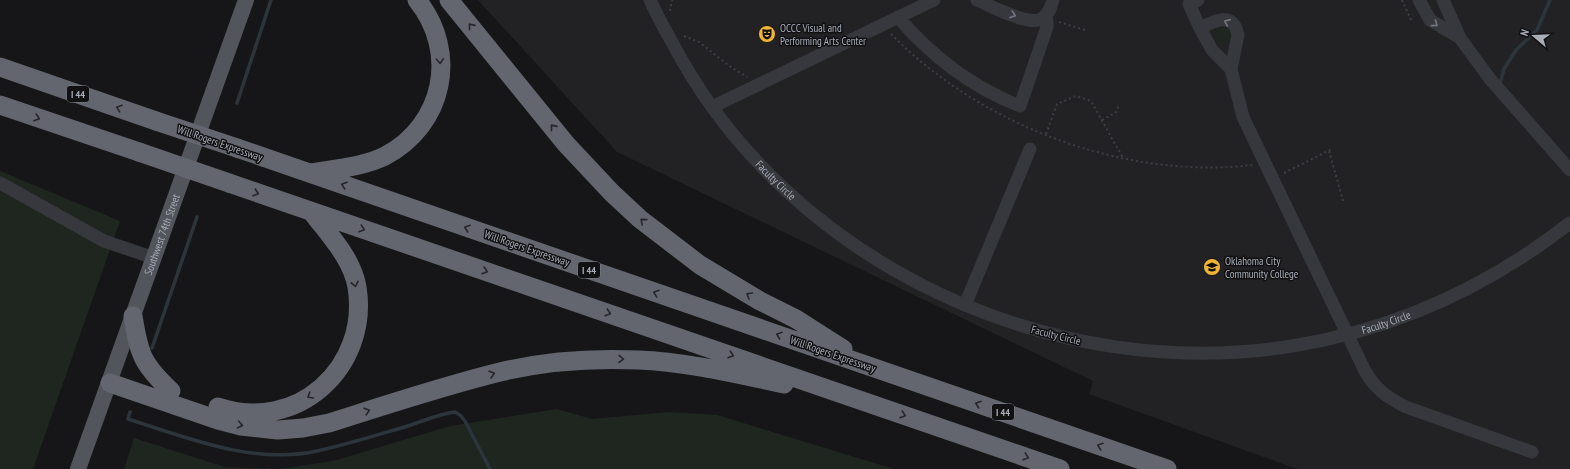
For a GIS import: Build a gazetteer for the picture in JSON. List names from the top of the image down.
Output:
{
  "streets": {
    "highway": ["I 44", "Will Rogers Expressway"],
    "main road": ["Southwest 74th Street"],
    "street": ["Faculty Circle"]
  },
  "places": {
    "theatre": ["OCCC Visual and Performing Arts Center"],
    "school or university": ["Oklahoma City Community College"]
  },
  "north": "left"
}
